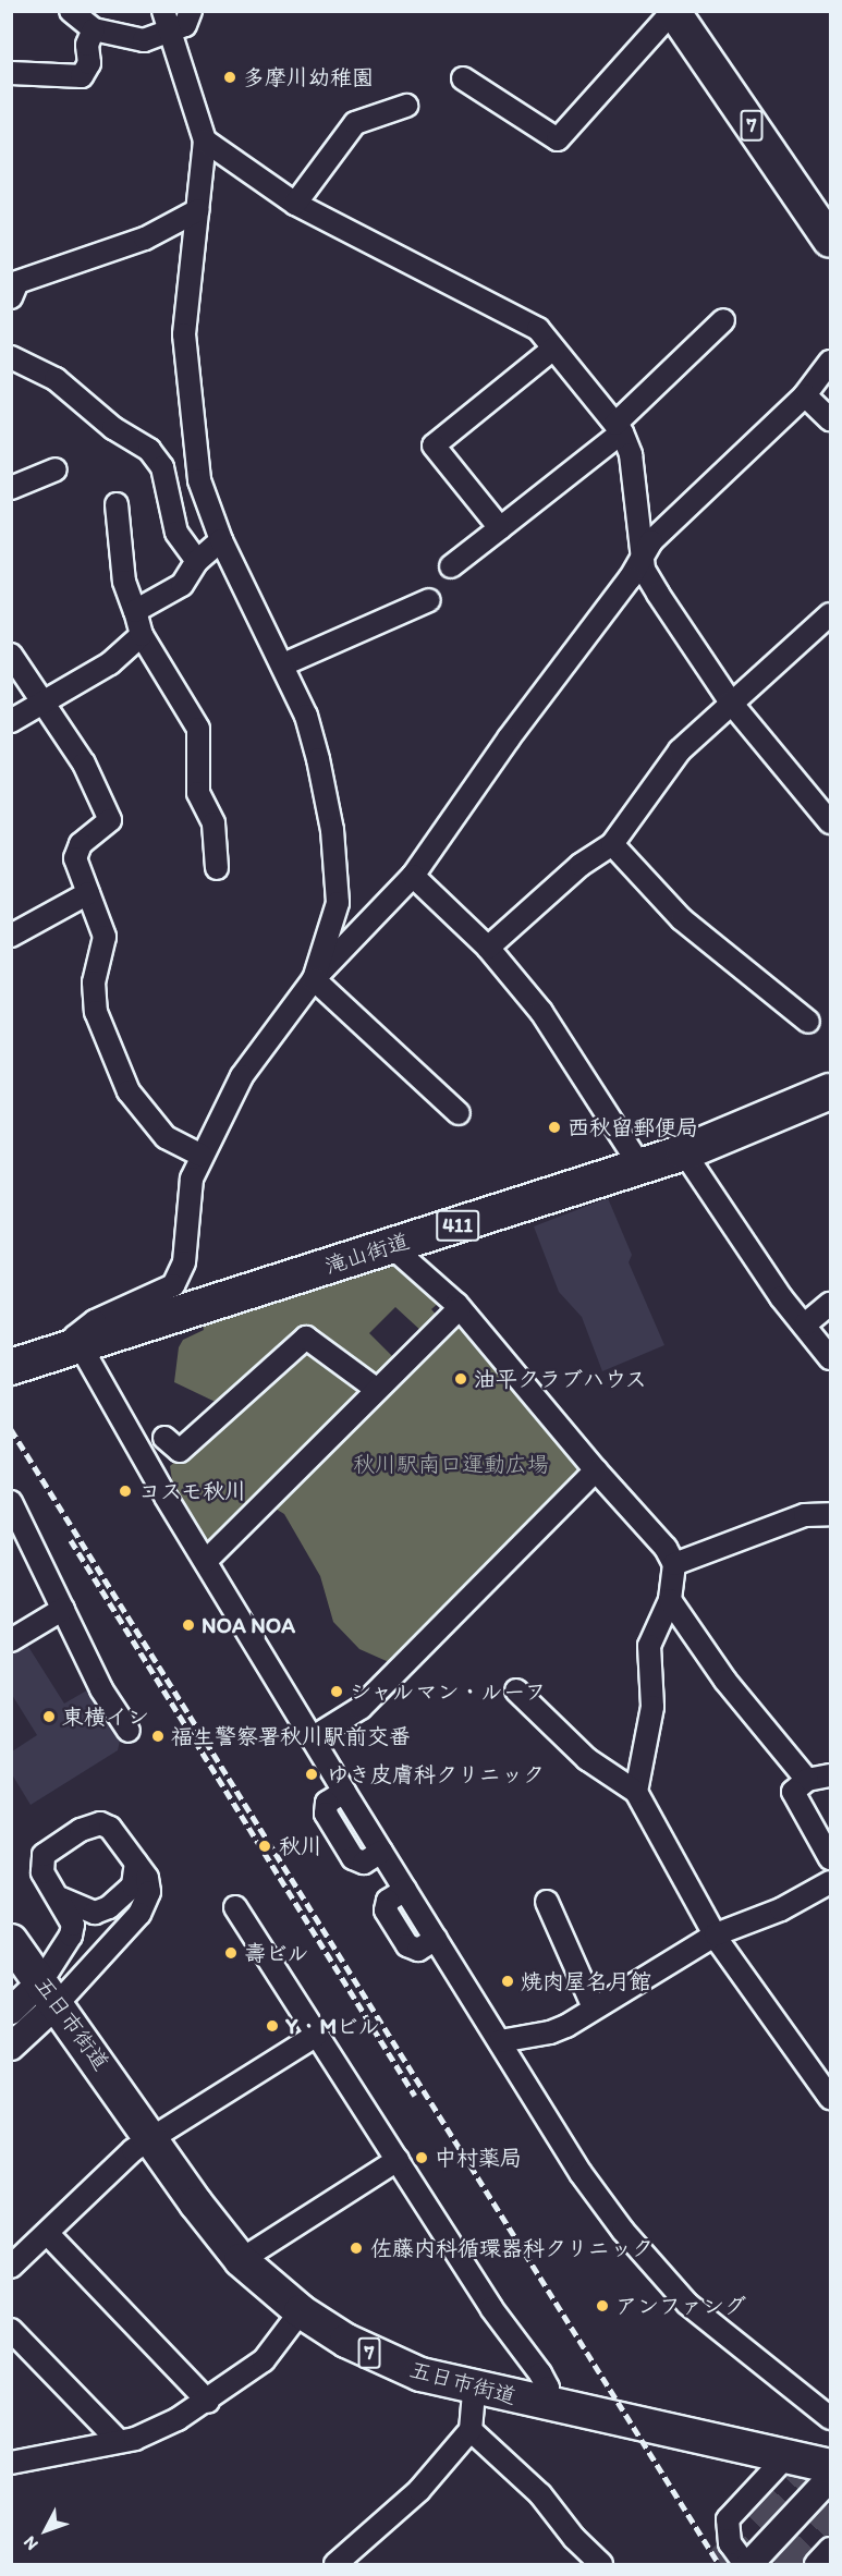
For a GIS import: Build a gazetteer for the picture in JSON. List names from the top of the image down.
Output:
{
  "streets": {
    "highway": ["411", "滝山街道"],
    "main road": ["7", "五日市街道"]
  },
  "parks": ["秋川駅南口運動広場"],
  "places": [
    "多摩川幼稚園",
    "西秋留郵便局",
    "油平クラブハウス",
    "コスモ秋川",
    "NOA NOA",
    "シャルマン・ルーフ",
    "東横イン",
    "福生警察署秋川駅前交番",
    "ゆき皮膚科クリニック",
    "秋川",
    "壽ビル",
    "焼肉屋名月館",
    "Y・Mビル",
    "中村薬局",
    "佐藤内科循環器科クリニック",
    "アンファング"
  ],
  "north": "bottom left"
}
